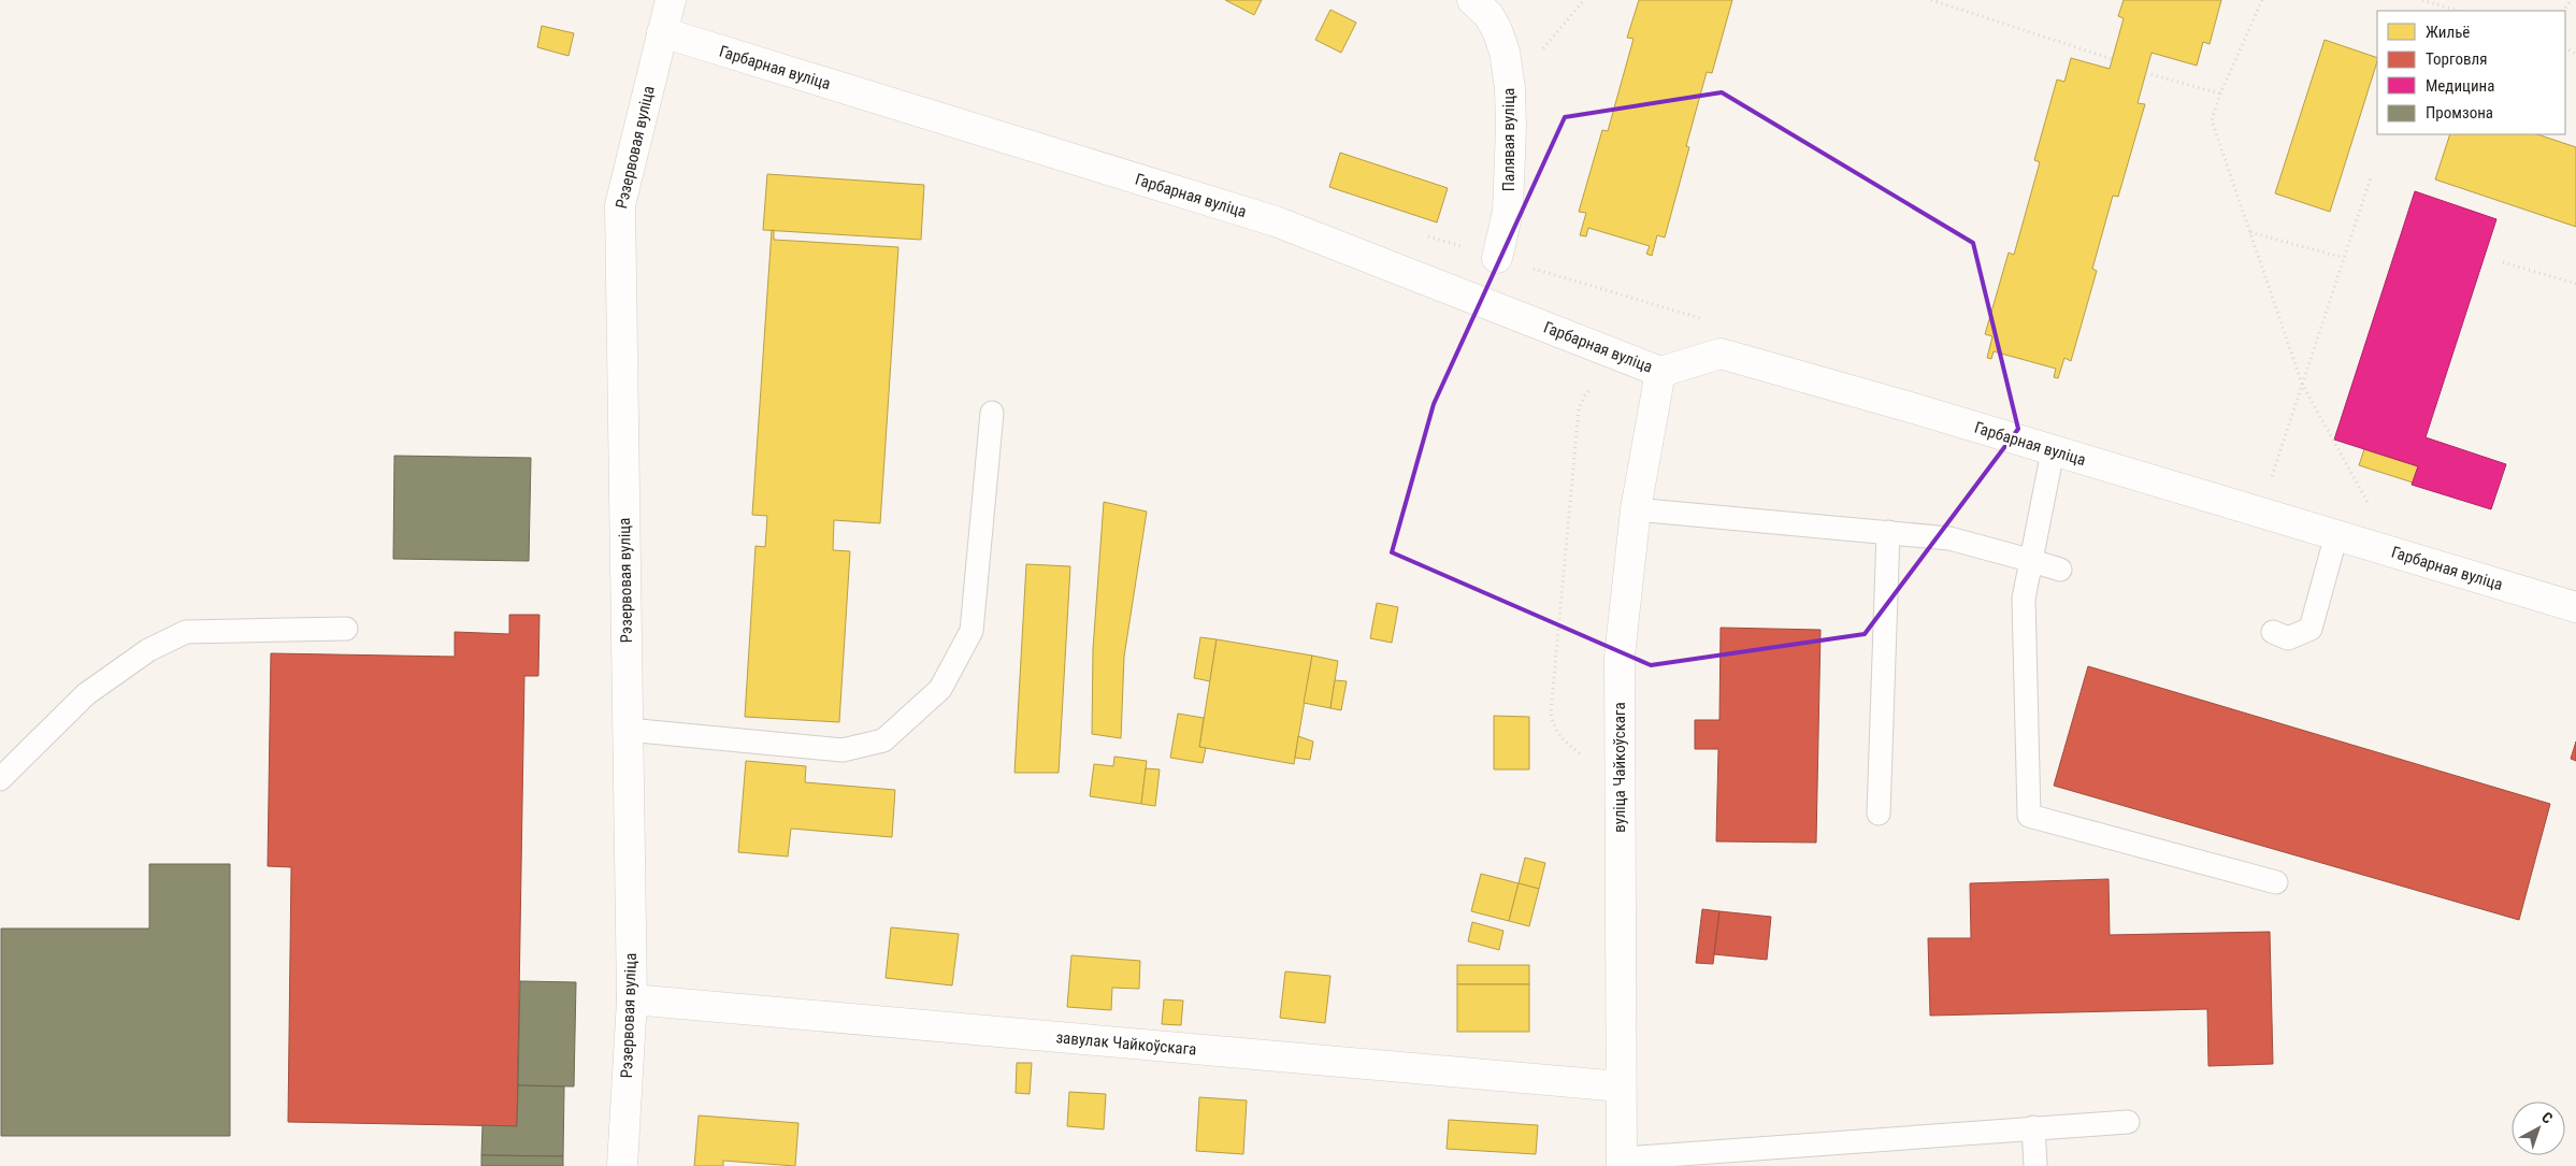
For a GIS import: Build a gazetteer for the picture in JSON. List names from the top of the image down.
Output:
{
  "streets": {
    "street": [
      "Гарбарная вуліца",
      "Палявая вуліца",
      "Рэзервовая вуліца",
      "вуліца Чайкоўскага",
      "завулак Чайкоўскага"
    ]
  },
  "crossings": [
    ["Гарбарная вуліца", "Рэзервовая вуліца"],
    ["Гарбарная вуліца", "вуліца Чайкоўскага"],
    ["Рэзервовая вуліца", "завулак Чайкоўскага"],
    ["вуліца Чайкоўскага", "завулак Чайкоўскага"]
  ],
  "legend": [
    "Жильё",
    "Торговля",
    "Медицина",
    "Промзона"
  ],
  "north": "top right"
}
